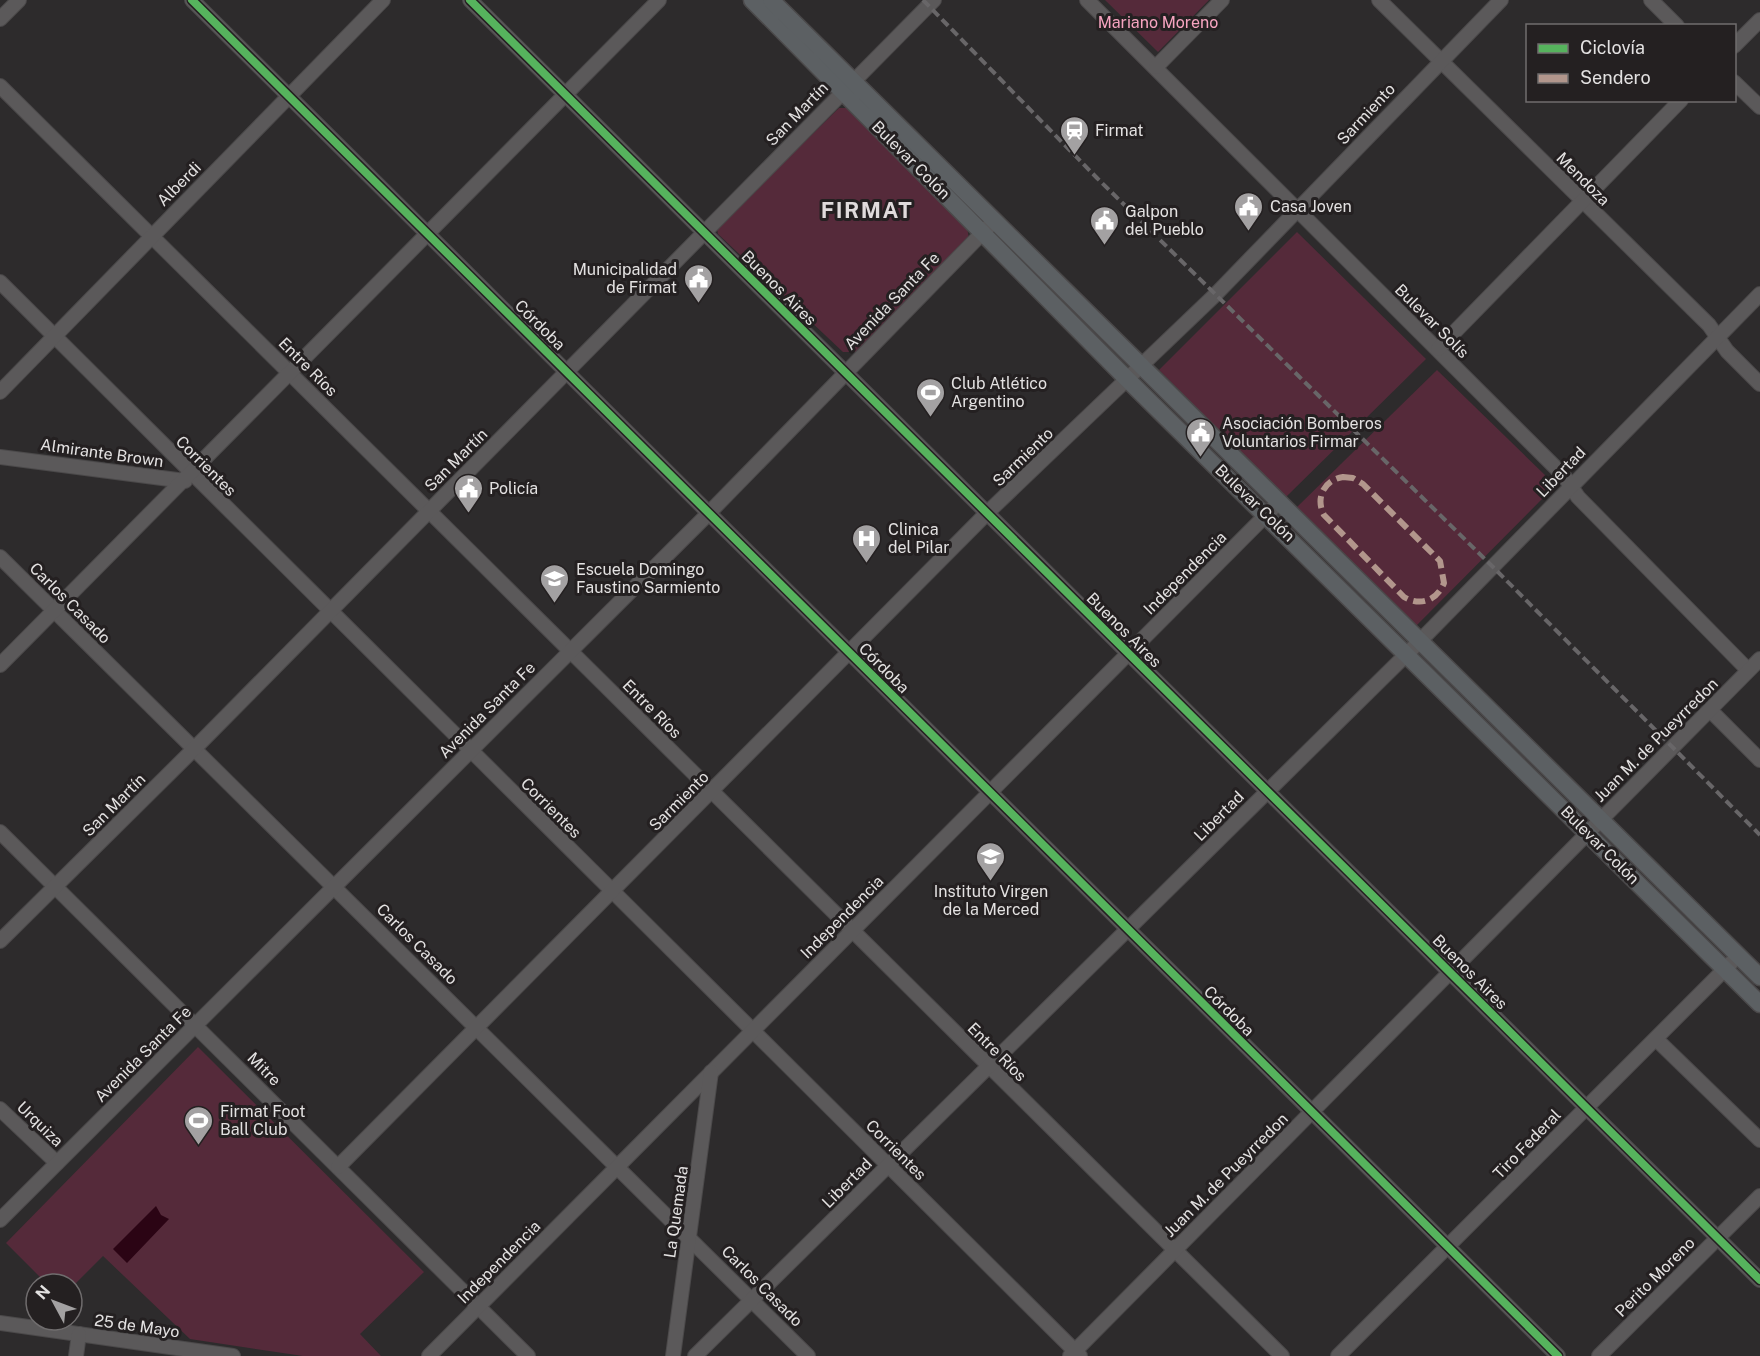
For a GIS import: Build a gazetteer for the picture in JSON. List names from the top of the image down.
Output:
{
  "streets": {
    "main road": ["Bulevar Colón"],
    "street": [
      "San Martín",
      "Sarmiento",
      "Mendoza",
      "Alberdi",
      "Buenos Aires",
      "Avenida Santa Fe",
      "Bulevar Solís",
      "Córdoba",
      "Entre Ríos",
      "Almirante Brown",
      "Corrientes",
      "Libertad",
      "Independencia",
      "Carlos Casado",
      "Juan M. de Pueyrredon",
      "Mitre",
      "Urquiza",
      "Tiro Federal",
      "La Quemada",
      "Perito Moreno",
      "25 de Mayo"
    ]
  },
  "crossings": [
    ["San Martín", "Bulevar Colón"],
    ["San Martín", "Buenos Aires"],
    ["San Martín", "Córdoba"],
    ["San Martín", "Entre Ríos"],
    ["San Martín", "Corrientes"],
    ["San Martín", "Carlos Casado"],
    ["San Martín", "Mitre"],
    ["Sarmiento", "Bulevar Colón"],
    ["Sarmiento", "Mendoza"],
    ["Sarmiento", "Buenos Aires"],
    ["Sarmiento", "Bulevar Solís"],
    ["Sarmiento", "Córdoba"],
    ["Sarmiento", "Entre Ríos"],
    ["Sarmiento", "Corrientes"],
    ["Sarmiento", "Carlos Casado"],
    ["Sarmiento", "Mitre"],
    ["Bulevar Colón", "Avenida Santa Fe"],
    ["Bulevar Colón", "Libertad"],
    ["Bulevar Colón", "Independencia"],
    ["Bulevar Colón", "Juan M. de Pueyrredon"],
    ["Bulevar Colón", "Tiro Federal"],
    ["Mendoza", "Libertad"],
    ["Alberdi", "Córdoba"],
    ["Alberdi", "Entre Ríos"],
    ["Alberdi", "Corrientes"],
    ["Buenos Aires", "Avenida Santa Fe"],
    ["Buenos Aires", "Libertad"],
    ["Buenos Aires", "Independencia"],
    ["Buenos Aires", "Juan M. de Pueyrredon"],
    ["Buenos Aires", "Tiro Federal"],
    ["Buenos Aires", "Perito Moreno"],
    ["Avenida Santa Fe", "Córdoba"],
    ["Avenida Santa Fe", "Entre Ríos"],
    ["Avenida Santa Fe", "Corrientes"],
    ["Avenida Santa Fe", "Carlos Casado"],
    ["Avenida Santa Fe", "Mitre"],
    ["Avenida Santa Fe", "Urquiza"],
    ["Bulevar Solís", "Libertad"],
    ["Bulevar Solís", "Juan M. de Pueyrredon"],
    ["Córdoba", "Libertad"],
    ["Córdoba", "Independencia"],
    ["Córdoba", "Juan M. de Pueyrredon"],
    ["Córdoba", "Tiro Federal"],
    ["Entre Ríos", "Libertad"],
    ["Entre Ríos", "Independencia"],
    ["Entre Ríos", "Juan M. de Pueyrredon"],
    ["Almirante Brown", "Corrientes"],
    ["Corrientes", "Libertad"],
    ["Corrientes", "Independencia"],
    ["Corrientes", "Juan M. de Pueyrredon"],
    ["Libertad", "Carlos Casado"],
    ["Independencia", "Carlos Casado"],
    ["Independencia", "Mitre"],
    ["Independencia", "La Quemada"],
    ["Carlos Casado", "La Quemada"]
  ],
  "districts": ["FIRMAT"],
  "parks": ["Mariano Moreno"],
  "places": {
    "station": ["Firmat"],
    "public building": [
      "Casa Joven",
      "Galpon del Pueblo",
      "Municipalidad de Firmat",
      "Asociación Bomberos Voluntarios Firmar",
      "Policía"
    ],
    "sports": ["Club Atlético Argentino", "Firmat Foot Ball Club"],
    "hospital": ["Clinica del Pilar"],
    "school or university": ["Escuela Domingo Faustino Sarmiento", "Instituto Virgen de la Merced"]
  },
  "legend": ["Ciclovía", "Sendero"],
  "north": "top left"
}
